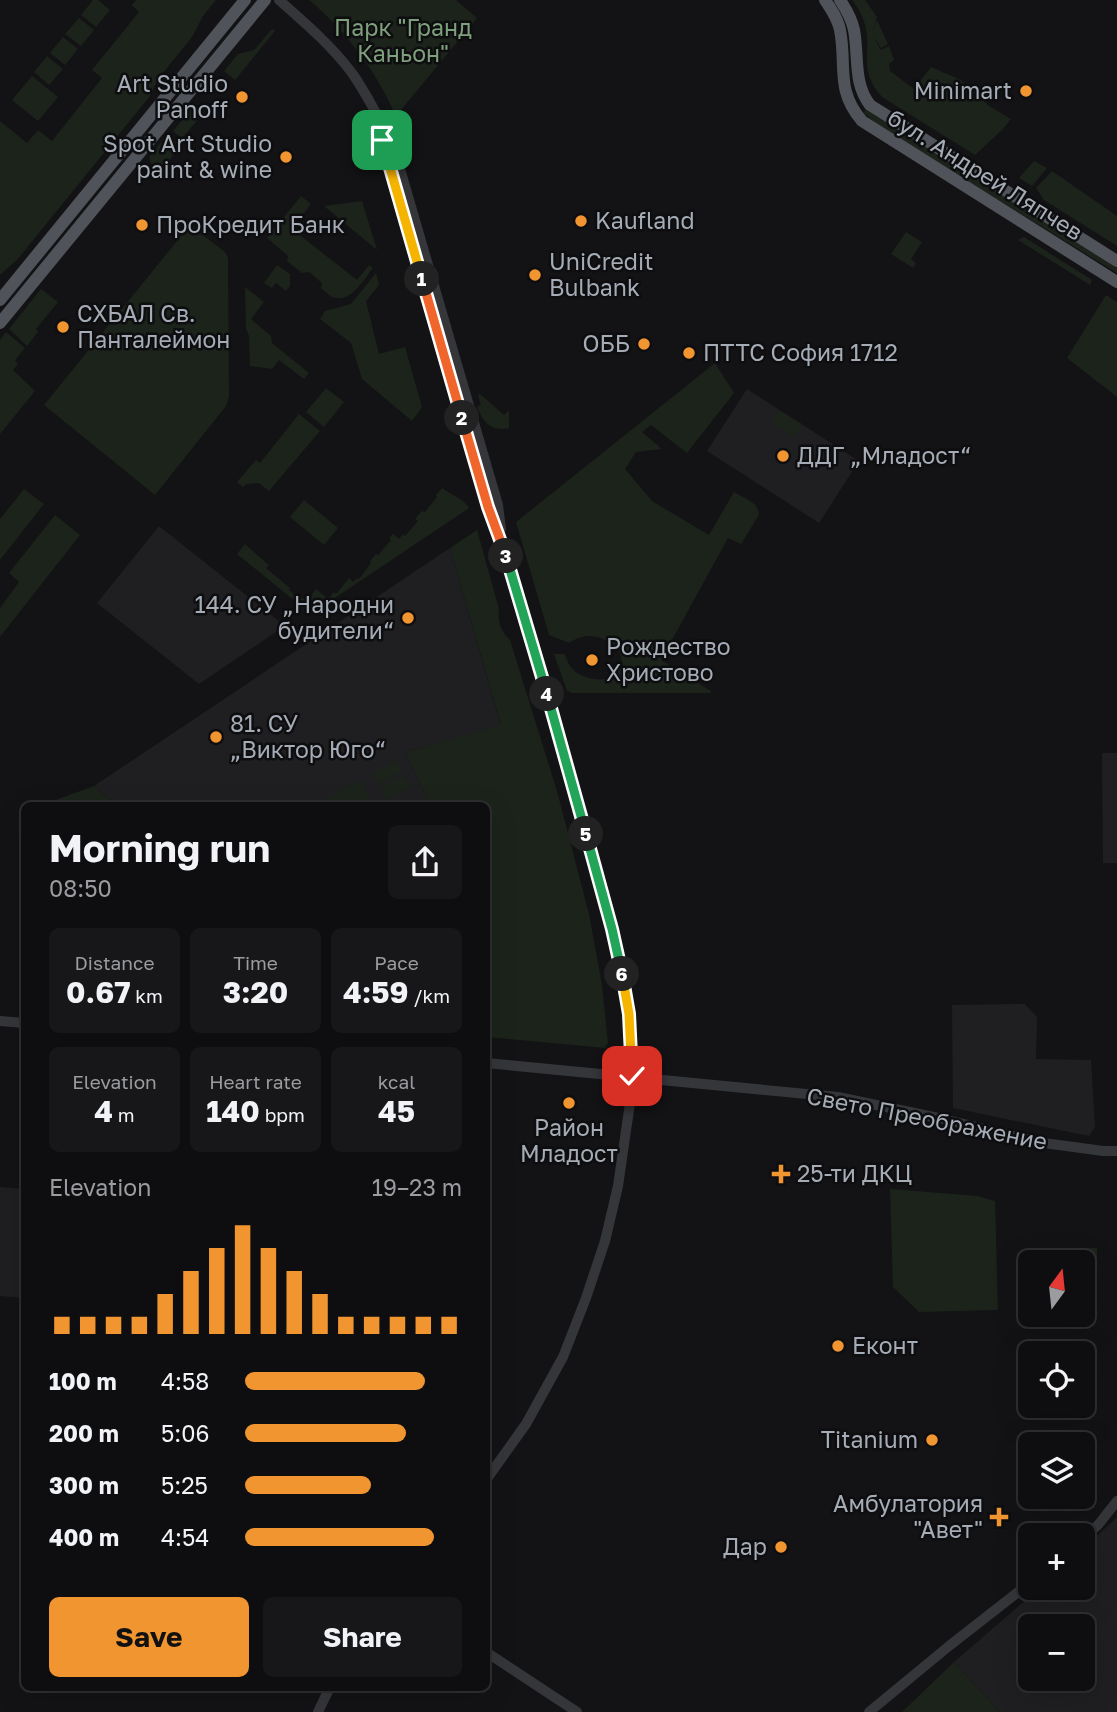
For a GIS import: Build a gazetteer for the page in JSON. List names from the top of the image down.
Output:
{
  "streets": {
    "main road": ["бул. Андрей Ляпчев"],
    "street": ["Свето Преображение"]
  },
  "parks": ["Парк \"Гранд Каньон\""],
  "places": {
    "other": [
      "Minimart",
      "Art Studio Panoff",
      "Spot Art Studio paint & wine",
      "Kaufland",
      "ПроКредит Банк",
      "UniCredit Bulbank",
      "СХБАЛ Св. Панталеймон",
      "ОББ",
      "ПТТС София 1712",
      "ДДГ „Младост“",
      "144. СУ „Народни будители“",
      "Рождество Христово",
      "81. СУ „Виктор Юго“",
      "Район Младост",
      "Еконт",
      "Titanium",
      "Дар"
    ],
    "health": ["25-ти ДКЦ", "Амбулатория \"Авет\""]
  },
  "north": "top",
  "page": {
    "pins": [
      "1",
      "2",
      "3",
      "4",
      "5",
      "6"
    ],
    "heading": ["Morning run", "08:50"],
    "stats": [
      ["Distance", "0.67 km"],
      ["Time", "3:20"],
      ["Pace", "4:59 /km"],
      ["Elevation", "4 m"],
      ["Heart rate", "140 bpm"],
      ["kcal", "45"]
    ],
    "chart": ["Elevation", "19–23 m"],
    "map_buttons": ["+", "−"],
    "list": [
      {
        "name": "100 m",
        "note": "4:58"
      },
      {
        "name": "200 m",
        "note": "5:06"
      },
      {
        "name": "300 m",
        "note": "5:25"
      },
      {
        "name": "400 m",
        "note": "4:54"
      }
    ],
    "buttons": ["Save", "Share"]
  }
}
